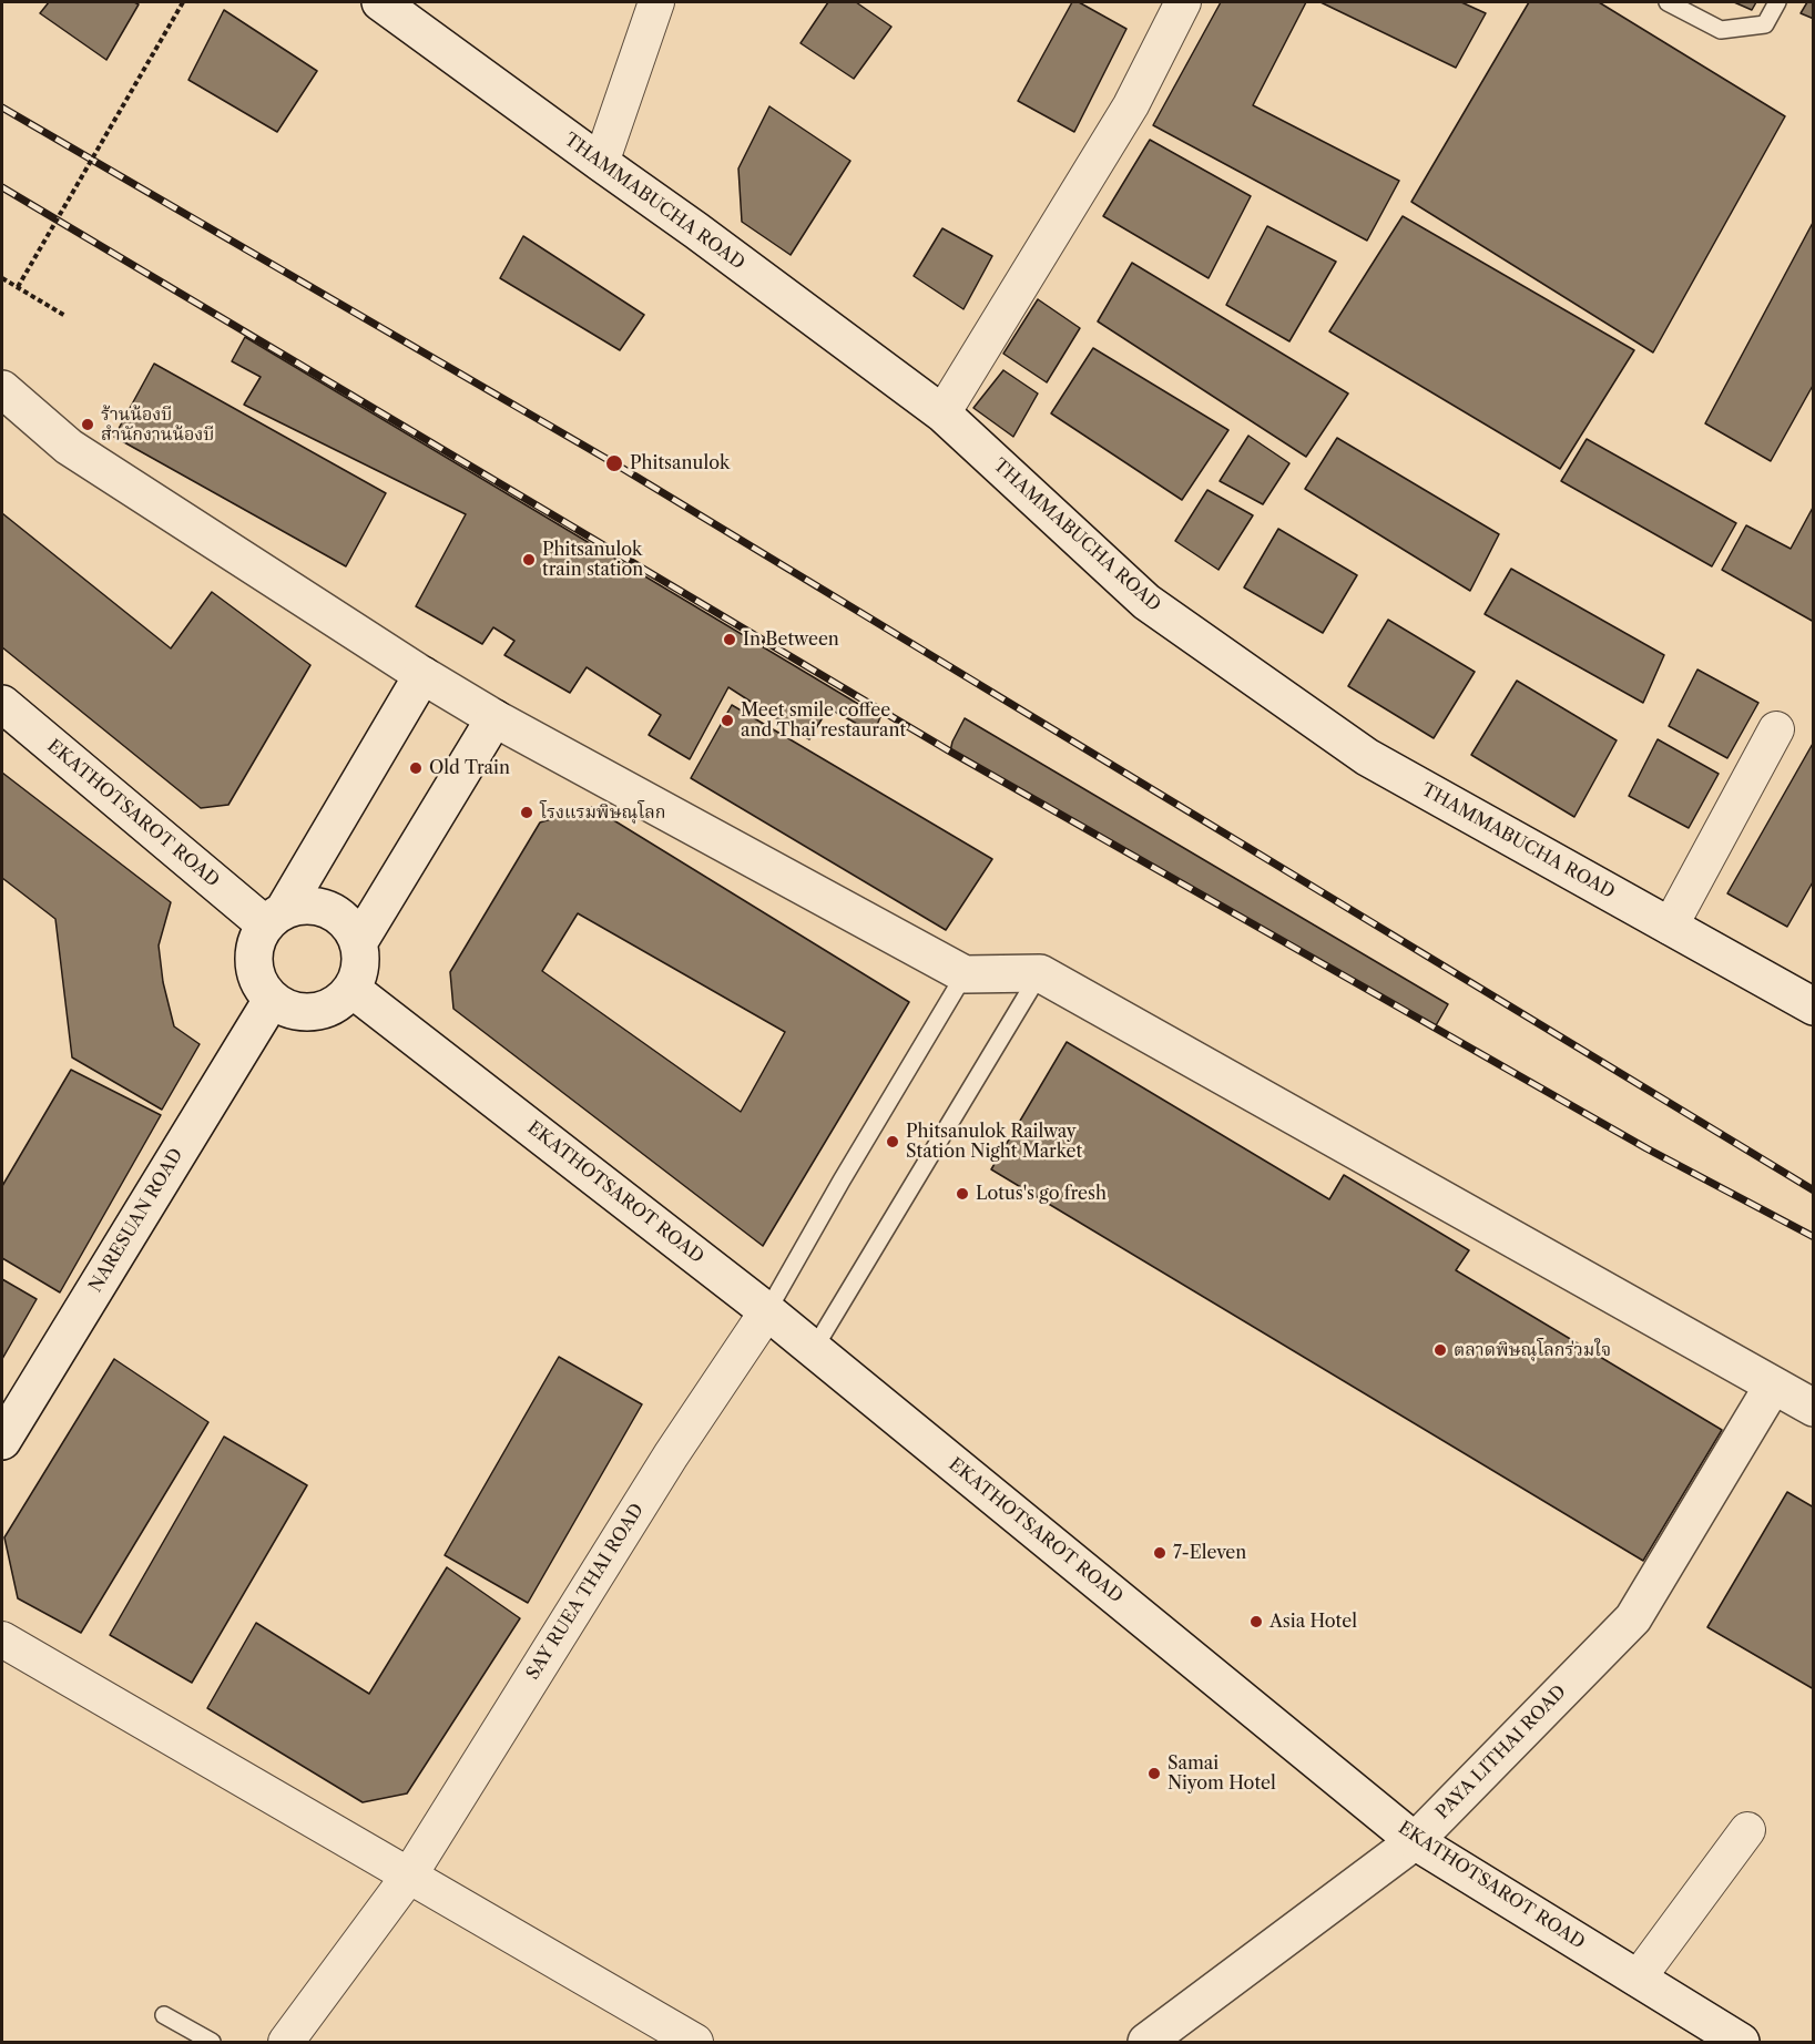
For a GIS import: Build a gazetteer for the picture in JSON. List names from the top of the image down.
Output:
{
  "streets": {
    "main road": [
      "THAMMABUCHA ROAD",
      "EKATHOTSAROT ROAD",
      "NARESUAN ROAD",
      "PAYA LITHAI ROAD"
    ],
    "street": ["SAY RUEA THAI ROAD"]
  },
  "crossings": [
    ["EKATHOTSAROT ROAD", "NARESUAN ROAD"],
    ["EKATHOTSAROT ROAD", "SAY RUEA THAI ROAD"],
    ["EKATHOTSAROT ROAD", "PAYA LITHAI ROAD"]
  ],
  "places": [
    "ร้านน้องบี สำนักงานน้องบี",
    "Phitsanulok",
    "Phitsanulok train station",
    "In Between",
    "Meet smile coffee and Thai restaurant",
    "Old Train",
    "โรงแรมพิษณุโลก",
    "Phitsanulok Railway Station Night Market",
    "Lotus's go fresh",
    "ตลาดพิษณุโลกร่วมใจ",
    "7-Eleven",
    "Asia Hotel",
    "Samai Niyom Hotel"
  ]
}
